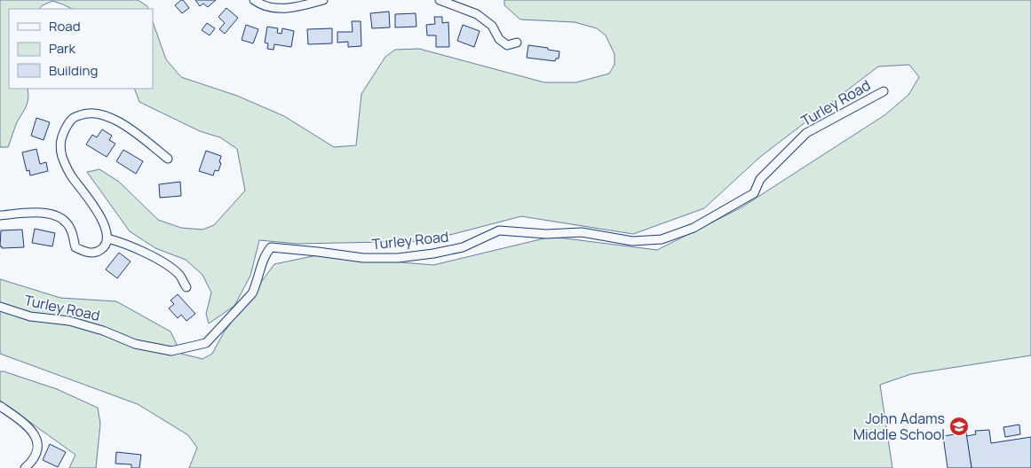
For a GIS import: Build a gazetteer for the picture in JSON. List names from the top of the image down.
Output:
{
  "streets": {
    "street": ["Turley Road"]
  },
  "places": {
    "school or university": ["John Adams Middle School"]
  },
  "legend": ["Road", "Park", "Building"]
}
